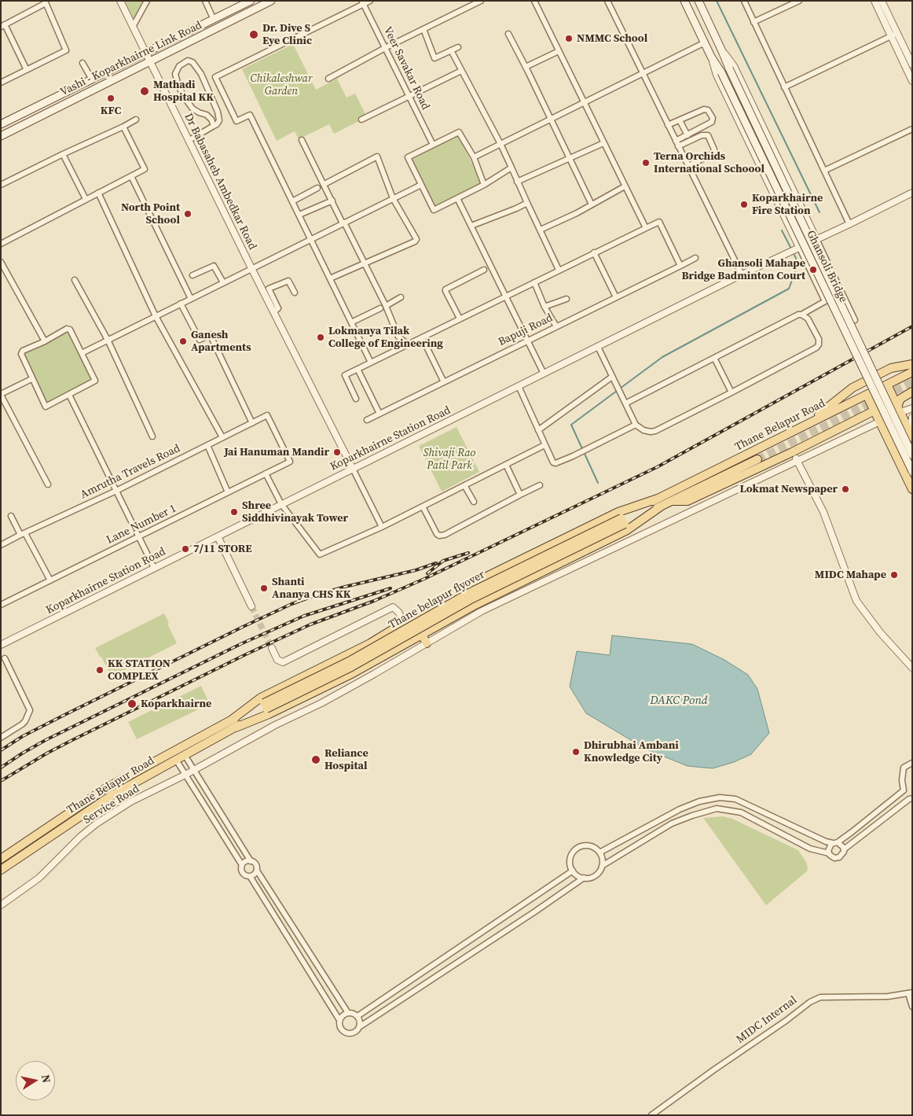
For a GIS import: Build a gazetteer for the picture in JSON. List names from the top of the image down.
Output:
{
  "streets": {
    "main road": [
      "Vashi - Koparkhairne Link Road",
      "Ghansoli Bridge",
      "Thane Belapur Road",
      "Thane belapur flyover"
    ],
    "street": [
      "Veer Savakar Road",
      "Dr Babasaheb Ambedkar Road",
      "Bapuji Road",
      "Koparkhairne Station Road",
      "Amrutha Travels Road",
      "Lane Number 1",
      "Service Road",
      "MIDC Internal"
    ]
  },
  "crossings": [
    ["Vashi - Koparkhairne Link Road", "Dr Babasaheb Ambedkar Road"],
    ["Dr Babasaheb Ambedkar Road", "Koparkhairne Station Road"],
    ["Amrutha Travels Road", "Lane Number 1"]
  ],
  "water": ["DAKC Pond"],
  "parks": ["Chikaleshwar Garden", "Shivaji Rao Patil Park"],
  "places": [
    "Dr. Dive S Eye Clinic",
    "NMMC School",
    "Mathadi Hospital KK",
    "KFC",
    "Terna Orchids International Schoool",
    "Koparkhairne Fire Station",
    "North Point School",
    "Ghansoli Mahape Bridge Badminton Court",
    "Lokmanya Tilak College of Engineering",
    "Ganesh Apartments",
    "Jai Hanuman Mandir",
    "Lokmat Newspaper",
    "Shree Siddhivinayak Tower",
    "7/11 STORE",
    "MIDC Mahape",
    "Shanti Ananya CHS KK",
    "KK STATION COMPLEX",
    "Koparkhairne",
    "Dhirubhai Ambani Knowledge City",
    "Reliance Hospital"
  ],
  "north": "right"
}
